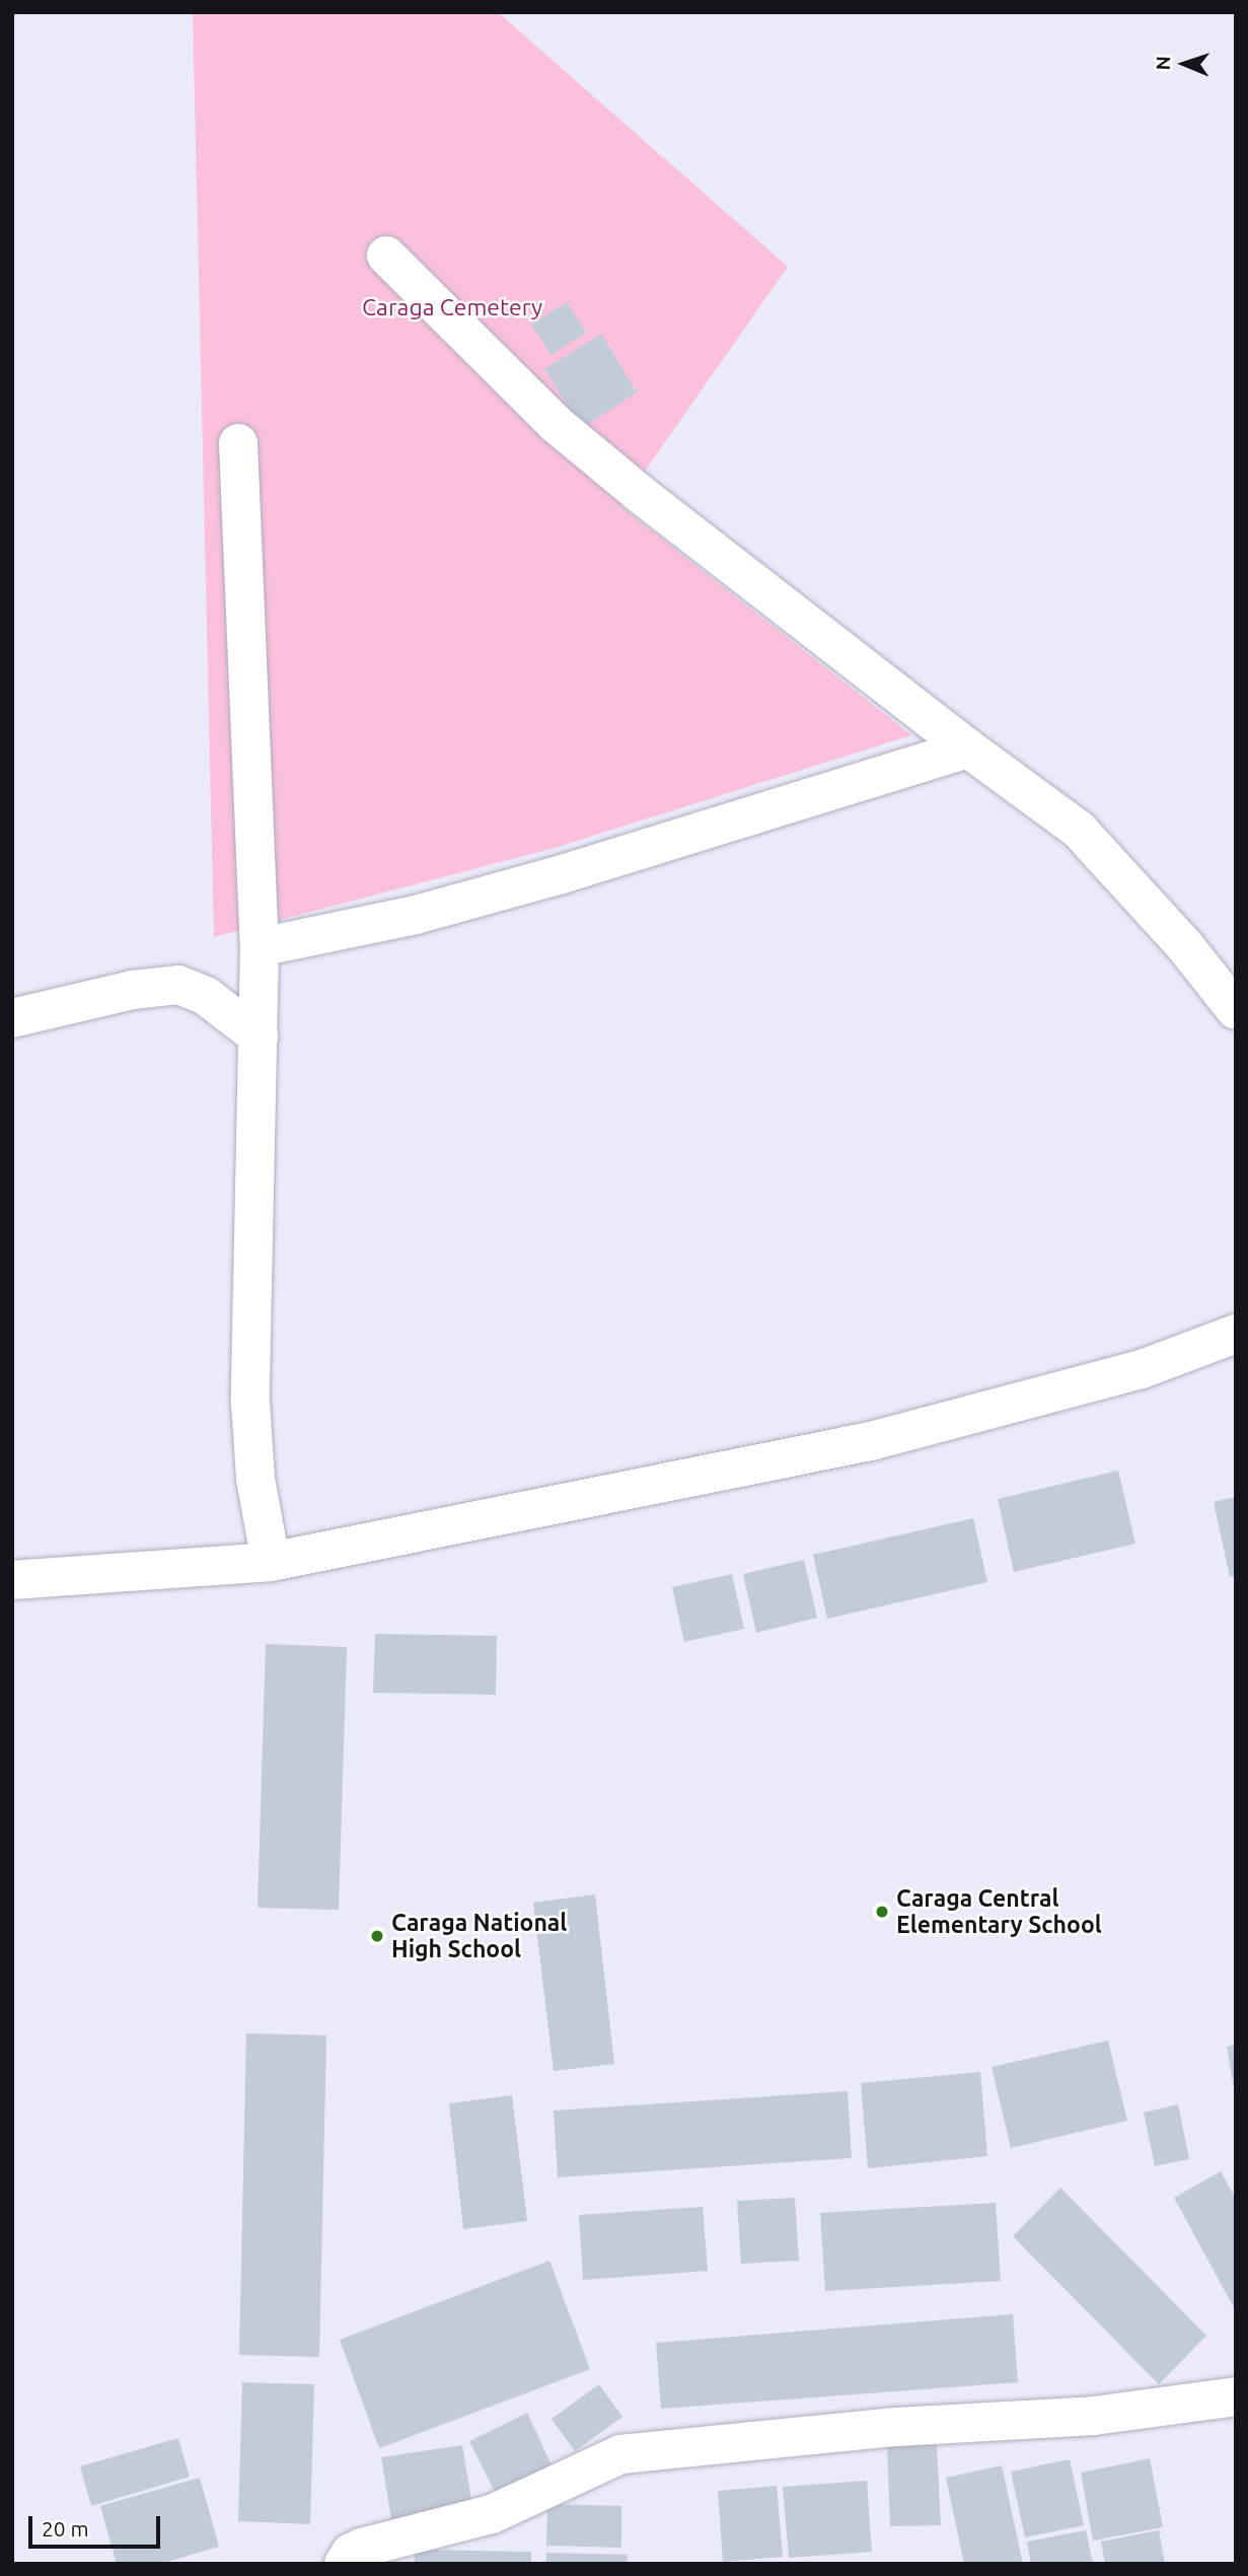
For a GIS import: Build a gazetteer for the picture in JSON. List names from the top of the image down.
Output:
{
  "parks": ["Caraga Cemetery"],
  "places": ["Caraga Central Elementary School", "Caraga National High School"],
  "scale_bar": "20 m",
  "north": "left"
}
